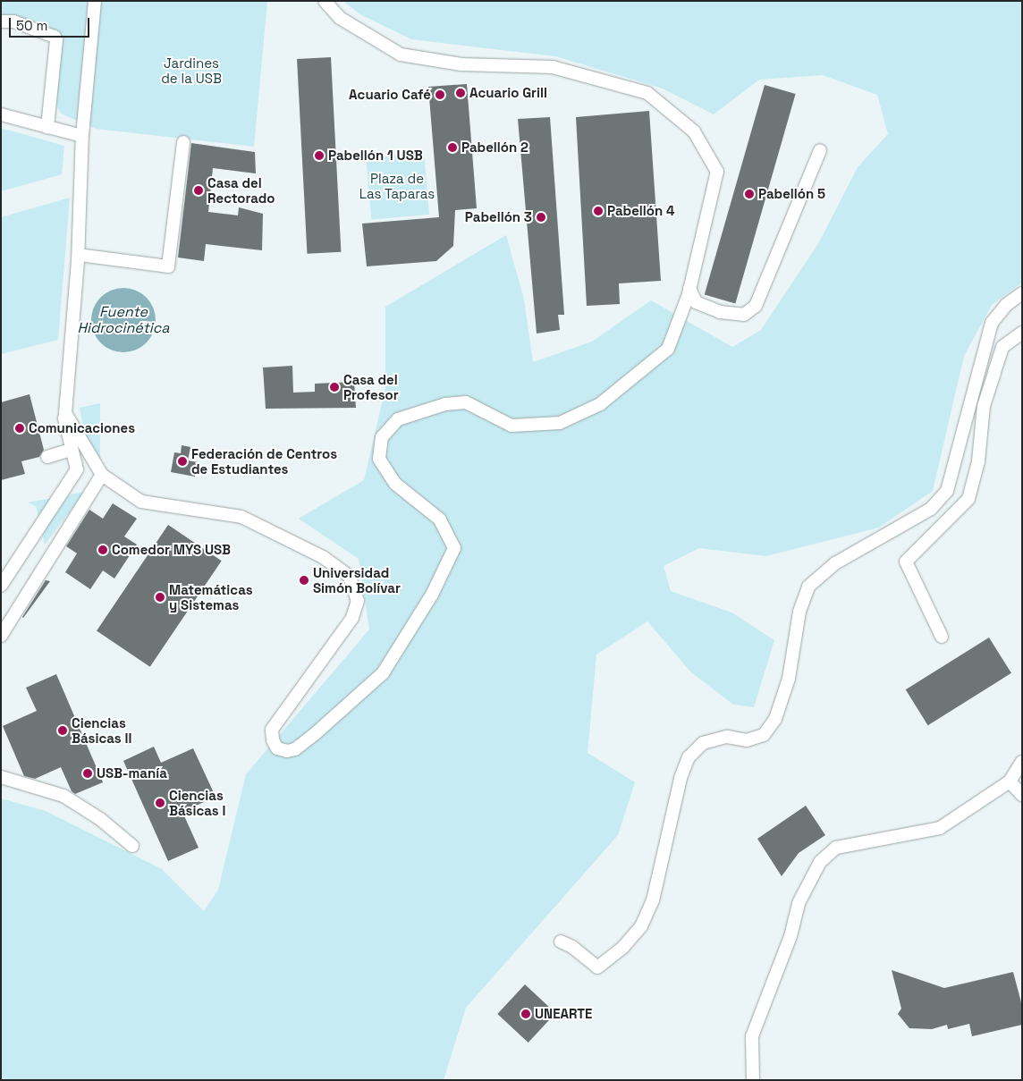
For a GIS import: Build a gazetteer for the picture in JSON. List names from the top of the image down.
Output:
{
  "water": ["Fuente Hidrocinética"],
  "parks": ["Jardines de la USB", "Plaza de Las Taparas"],
  "places": [
    "Acuario Grill",
    "Acuario Café",
    "Pabellón 2",
    "Pabellón 1 USB",
    "Casa del Rectorado",
    "Pabellón 5",
    "Pabellón 4",
    "Pabellón 3",
    "Casa del Profesor",
    "Comunicaciones",
    "Federación de Centros de Estudiantes",
    "Comedor MYS USB",
    "Universidad Simón Bolívar",
    "Matemáticas y Sistemas",
    "Ciencias Básicas II",
    "USB-manía",
    "Ciencias Básicas I",
    "UNEARTE"
  ],
  "scale_bar": "50 m"
}
